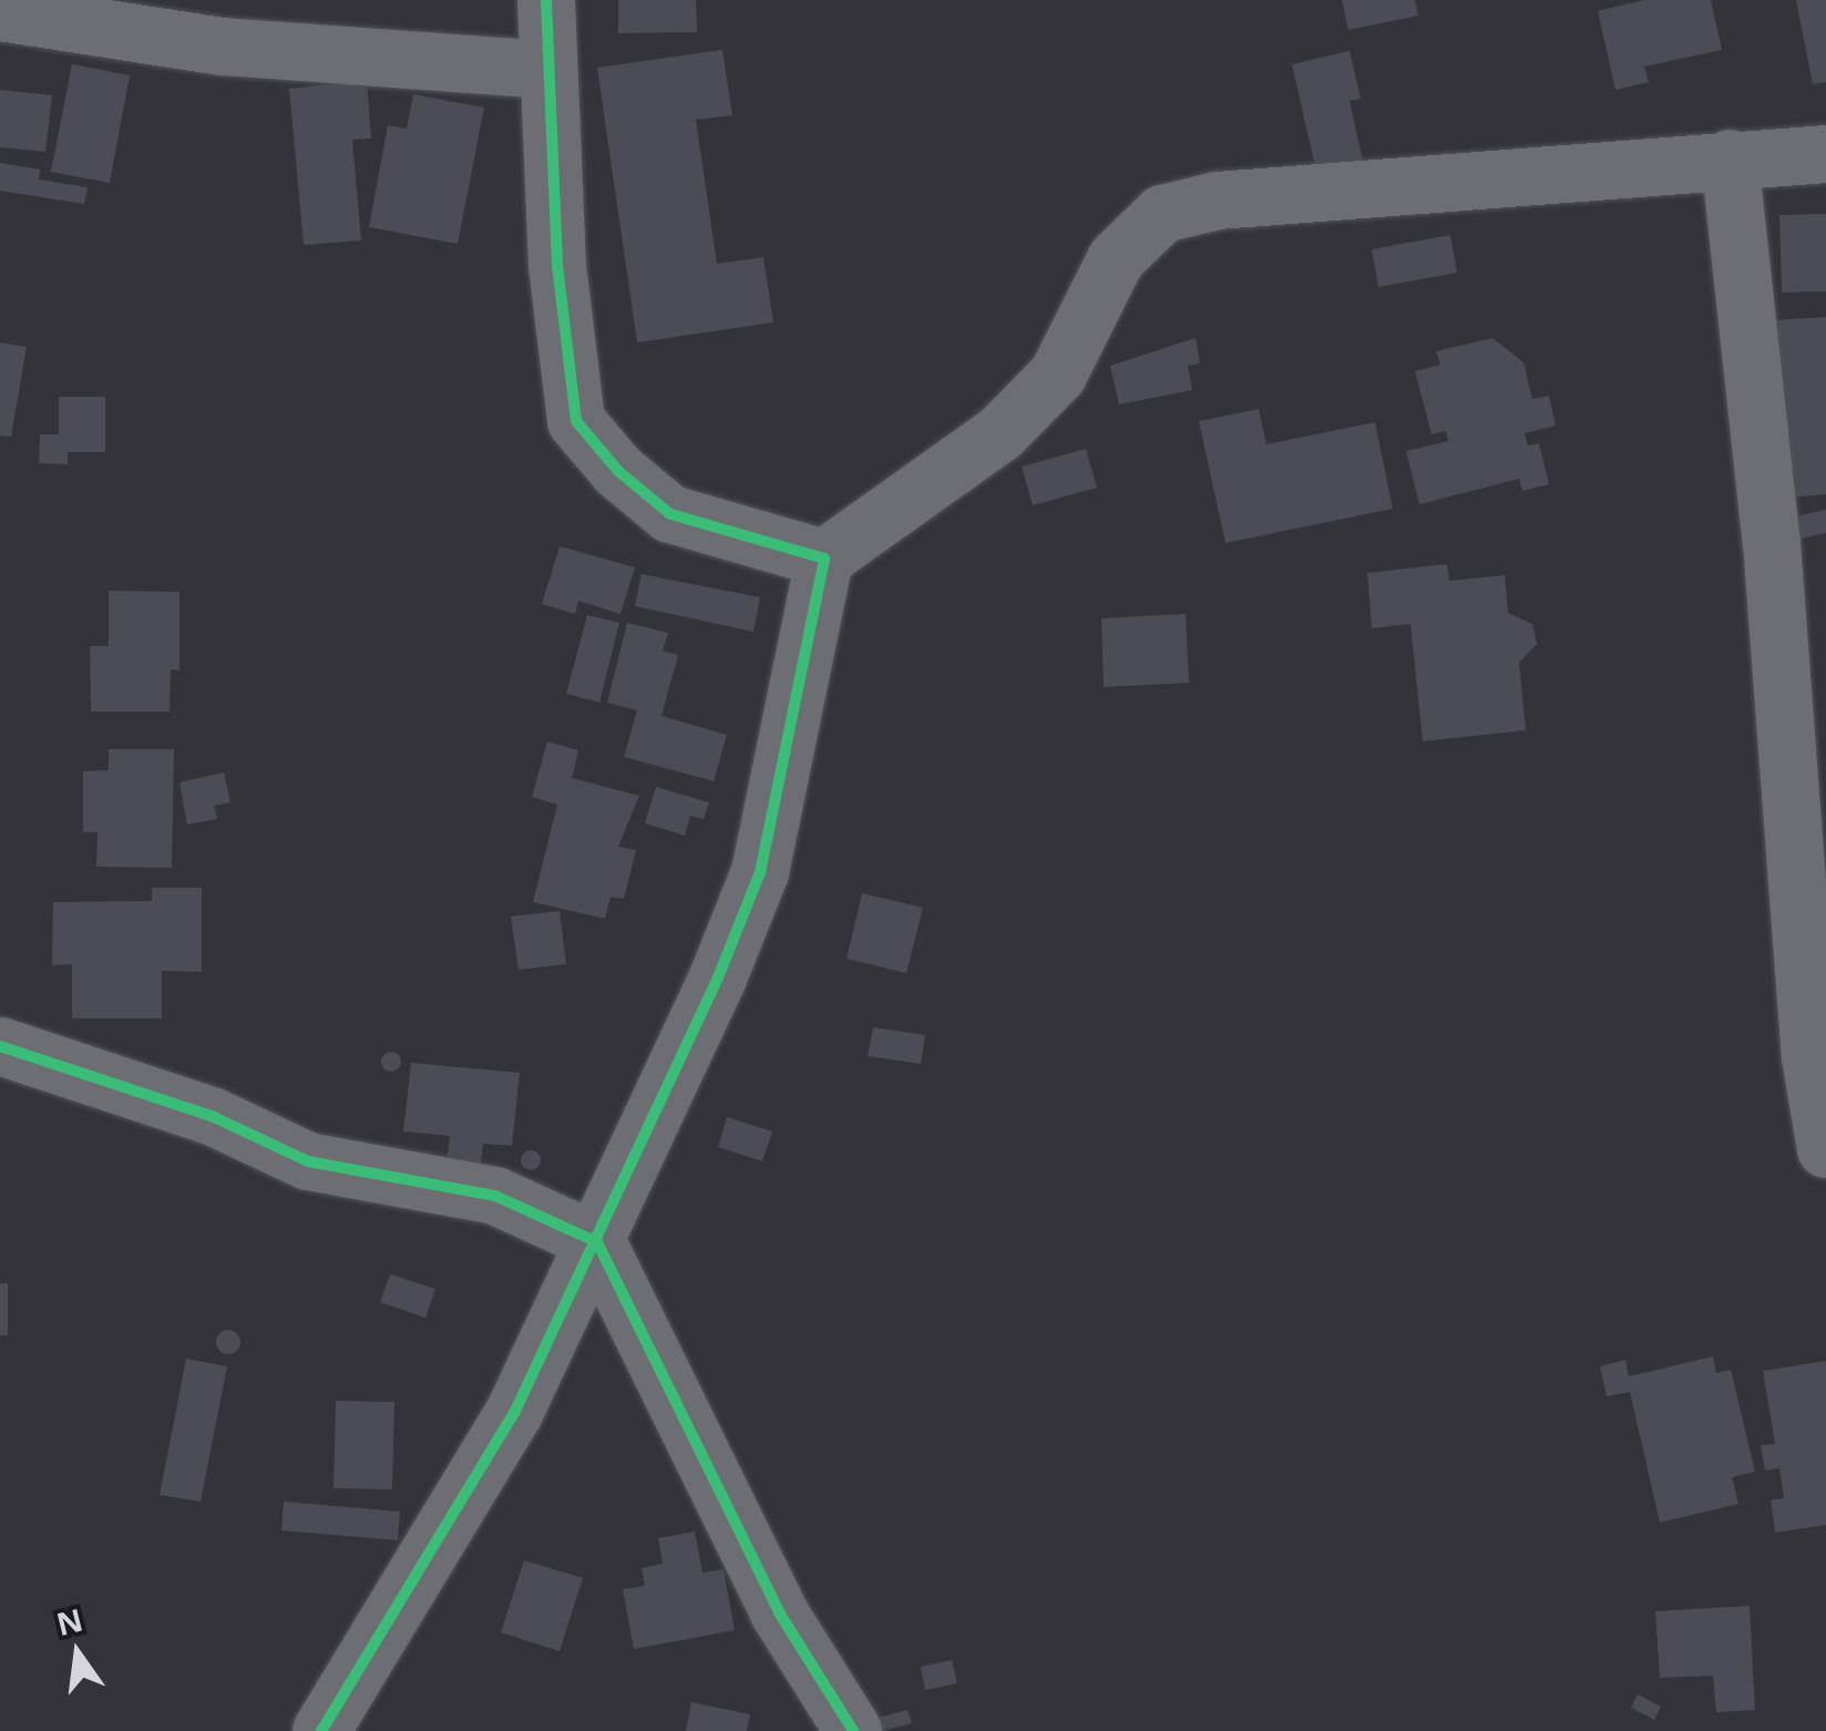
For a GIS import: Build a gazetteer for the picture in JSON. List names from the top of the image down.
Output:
{
  "north": "top"
}
